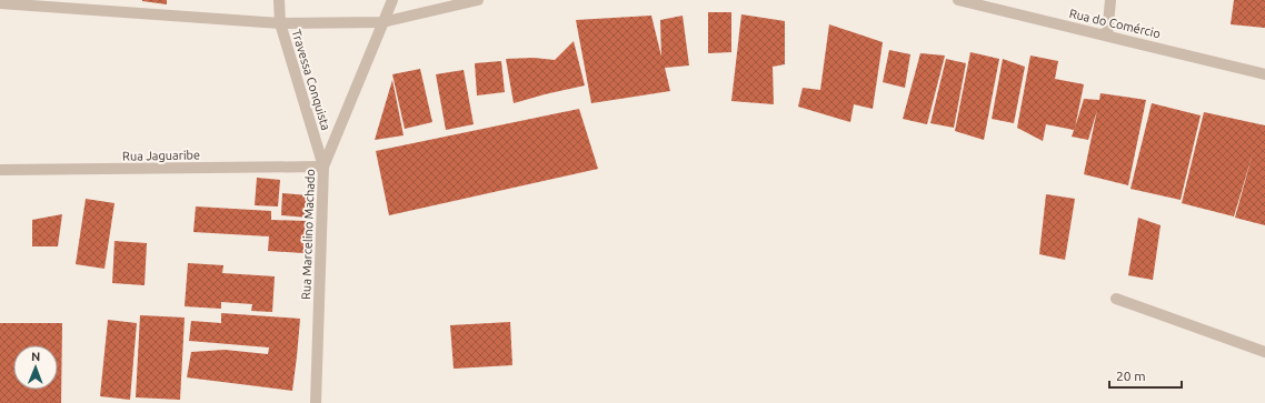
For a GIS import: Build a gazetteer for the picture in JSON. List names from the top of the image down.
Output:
{
  "streets": {
    "street": [
      "Rua do Comércio",
      "Travessa Conquista",
      "Rua Jaguaribe",
      "Rua Marcelino Machado"
    ]
  },
  "crossings": [
    ["Travessa Conquista", "Rua Jaguaribe"],
    ["Travessa Conquista", "Rua Marcelino Machado"],
    ["Rua Jaguaribe", "Rua Marcelino Machado"]
  ],
  "scale_bar": "20 m",
  "north": "top"
}
